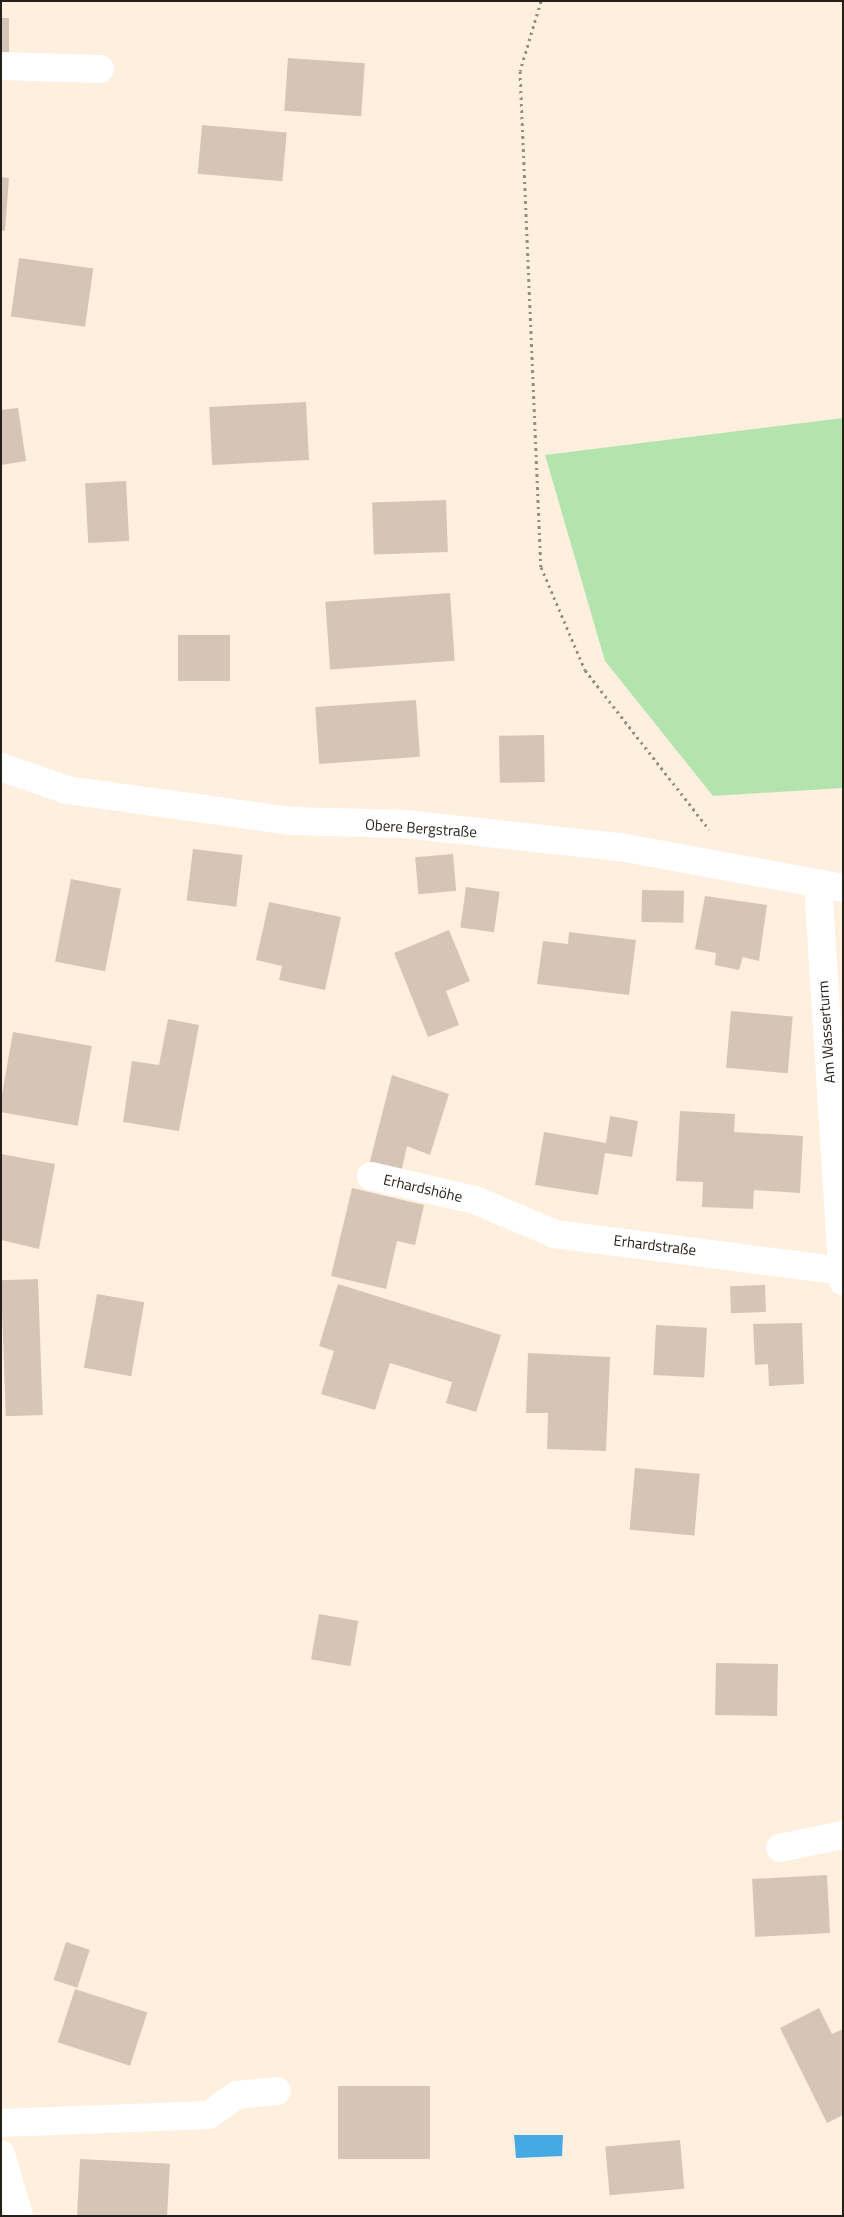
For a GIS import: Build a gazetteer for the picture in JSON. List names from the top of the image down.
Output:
{
  "streets": {
    "street": [
      "Obere Bergstraße",
      "Am Wasserturm",
      "Erhardshöhe",
      "Erhardstraße"
    ]
  },
  "crossings": [
    ["Obere Bergstraße", "Am Wasserturm"],
    ["Am Wasserturm", "Erhardstraße"],
    ["Erhardshöhe", "Erhardstraße"]
  ]
}
